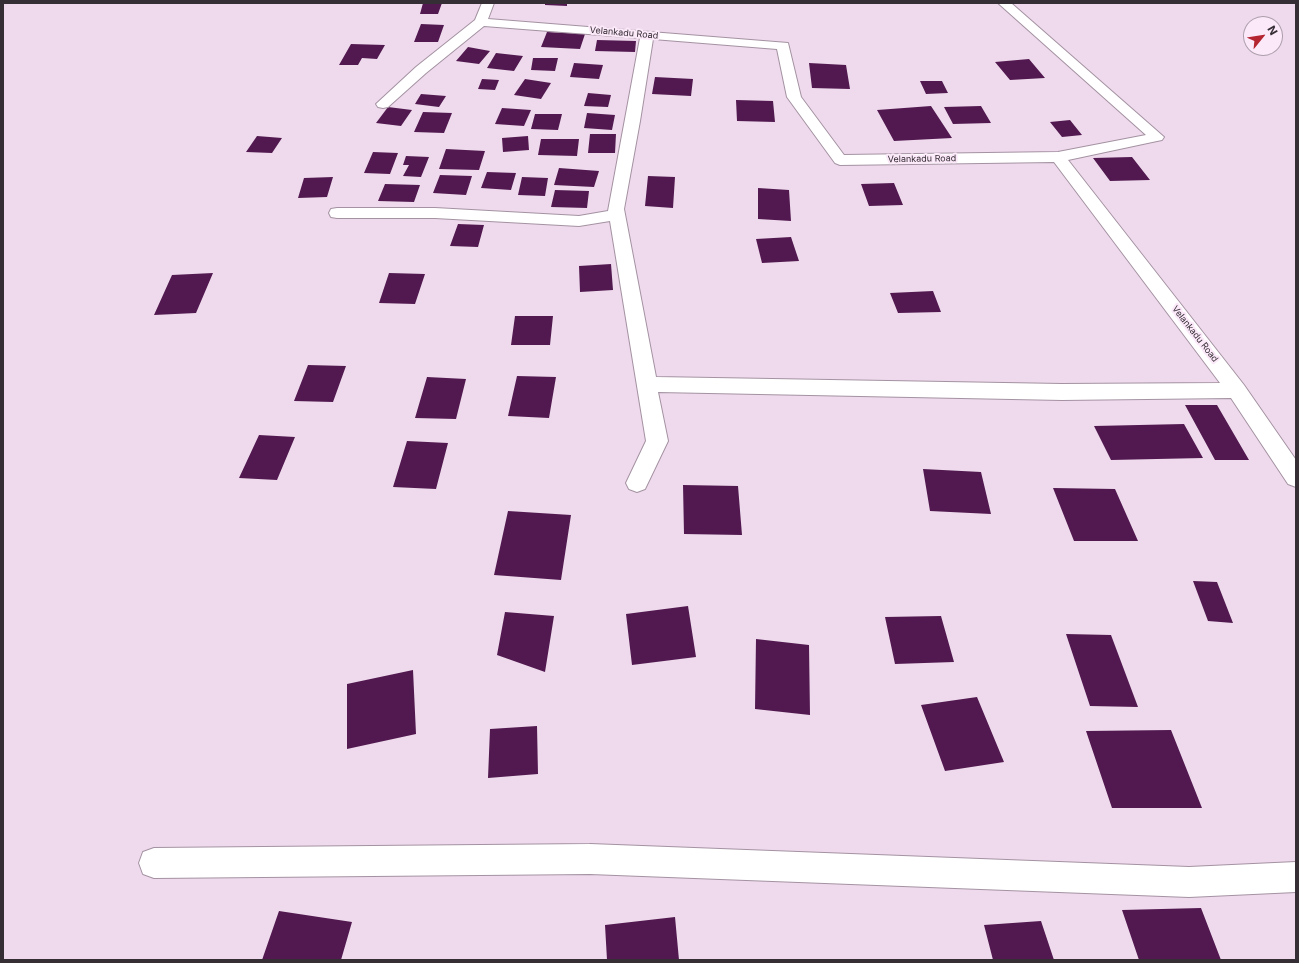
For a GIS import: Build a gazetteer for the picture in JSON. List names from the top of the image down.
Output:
{
  "streets": {
    "street": ["Velankadu Road"]
  },
  "north": "top right"
}
